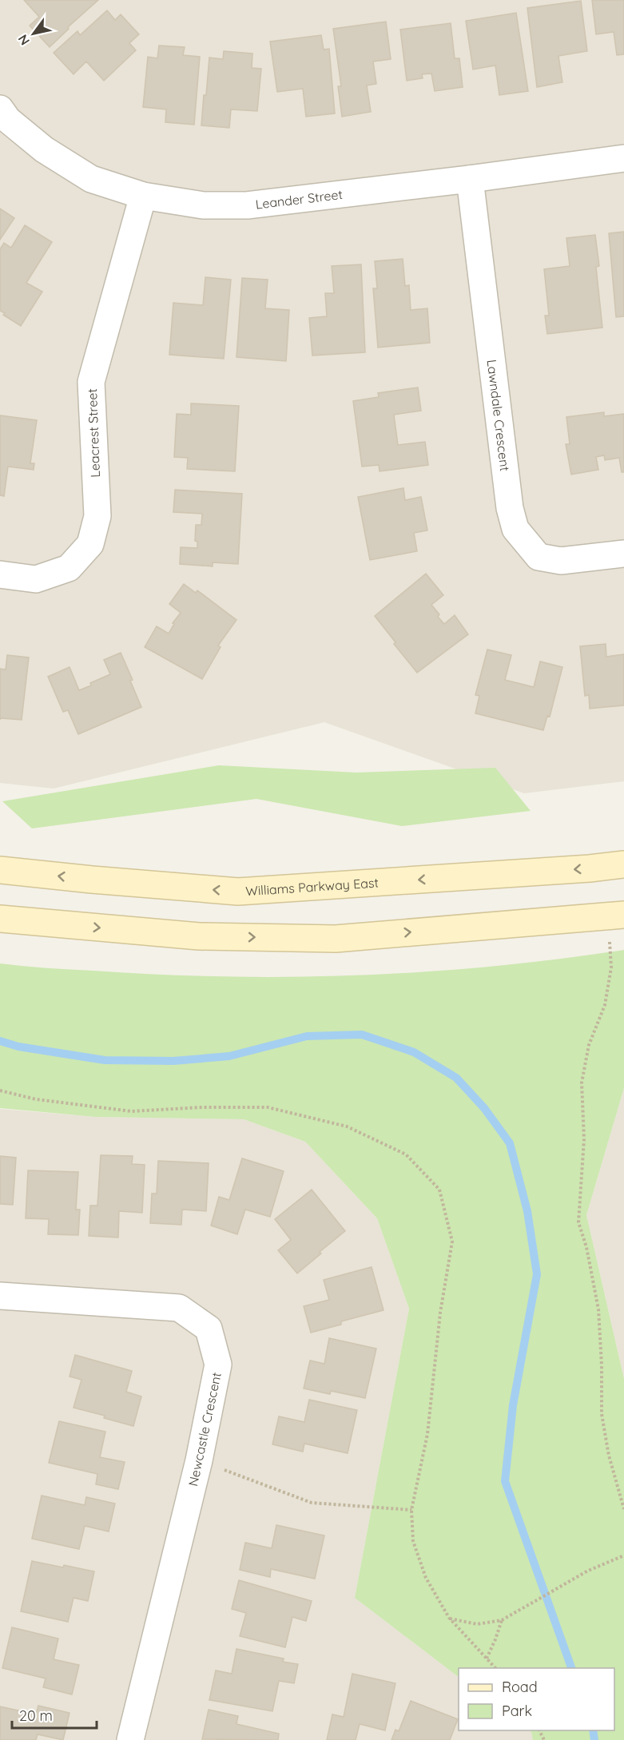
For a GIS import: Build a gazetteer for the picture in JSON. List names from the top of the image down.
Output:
{
  "streets": {
    "main road": ["Williams Parkway East"],
    "street": [
      "Leander Street",
      "Lawndale Crescent",
      "Leacrest Street",
      "Newcastle Crescent"
    ]
  },
  "crossings": [
    ["Leander Street", "Lawndale Crescent"],
    ["Leander Street", "Leacrest Street"]
  ],
  "legend": ["Road", "Park"],
  "scale_bar": "20 m",
  "north": "bottom left"
}
